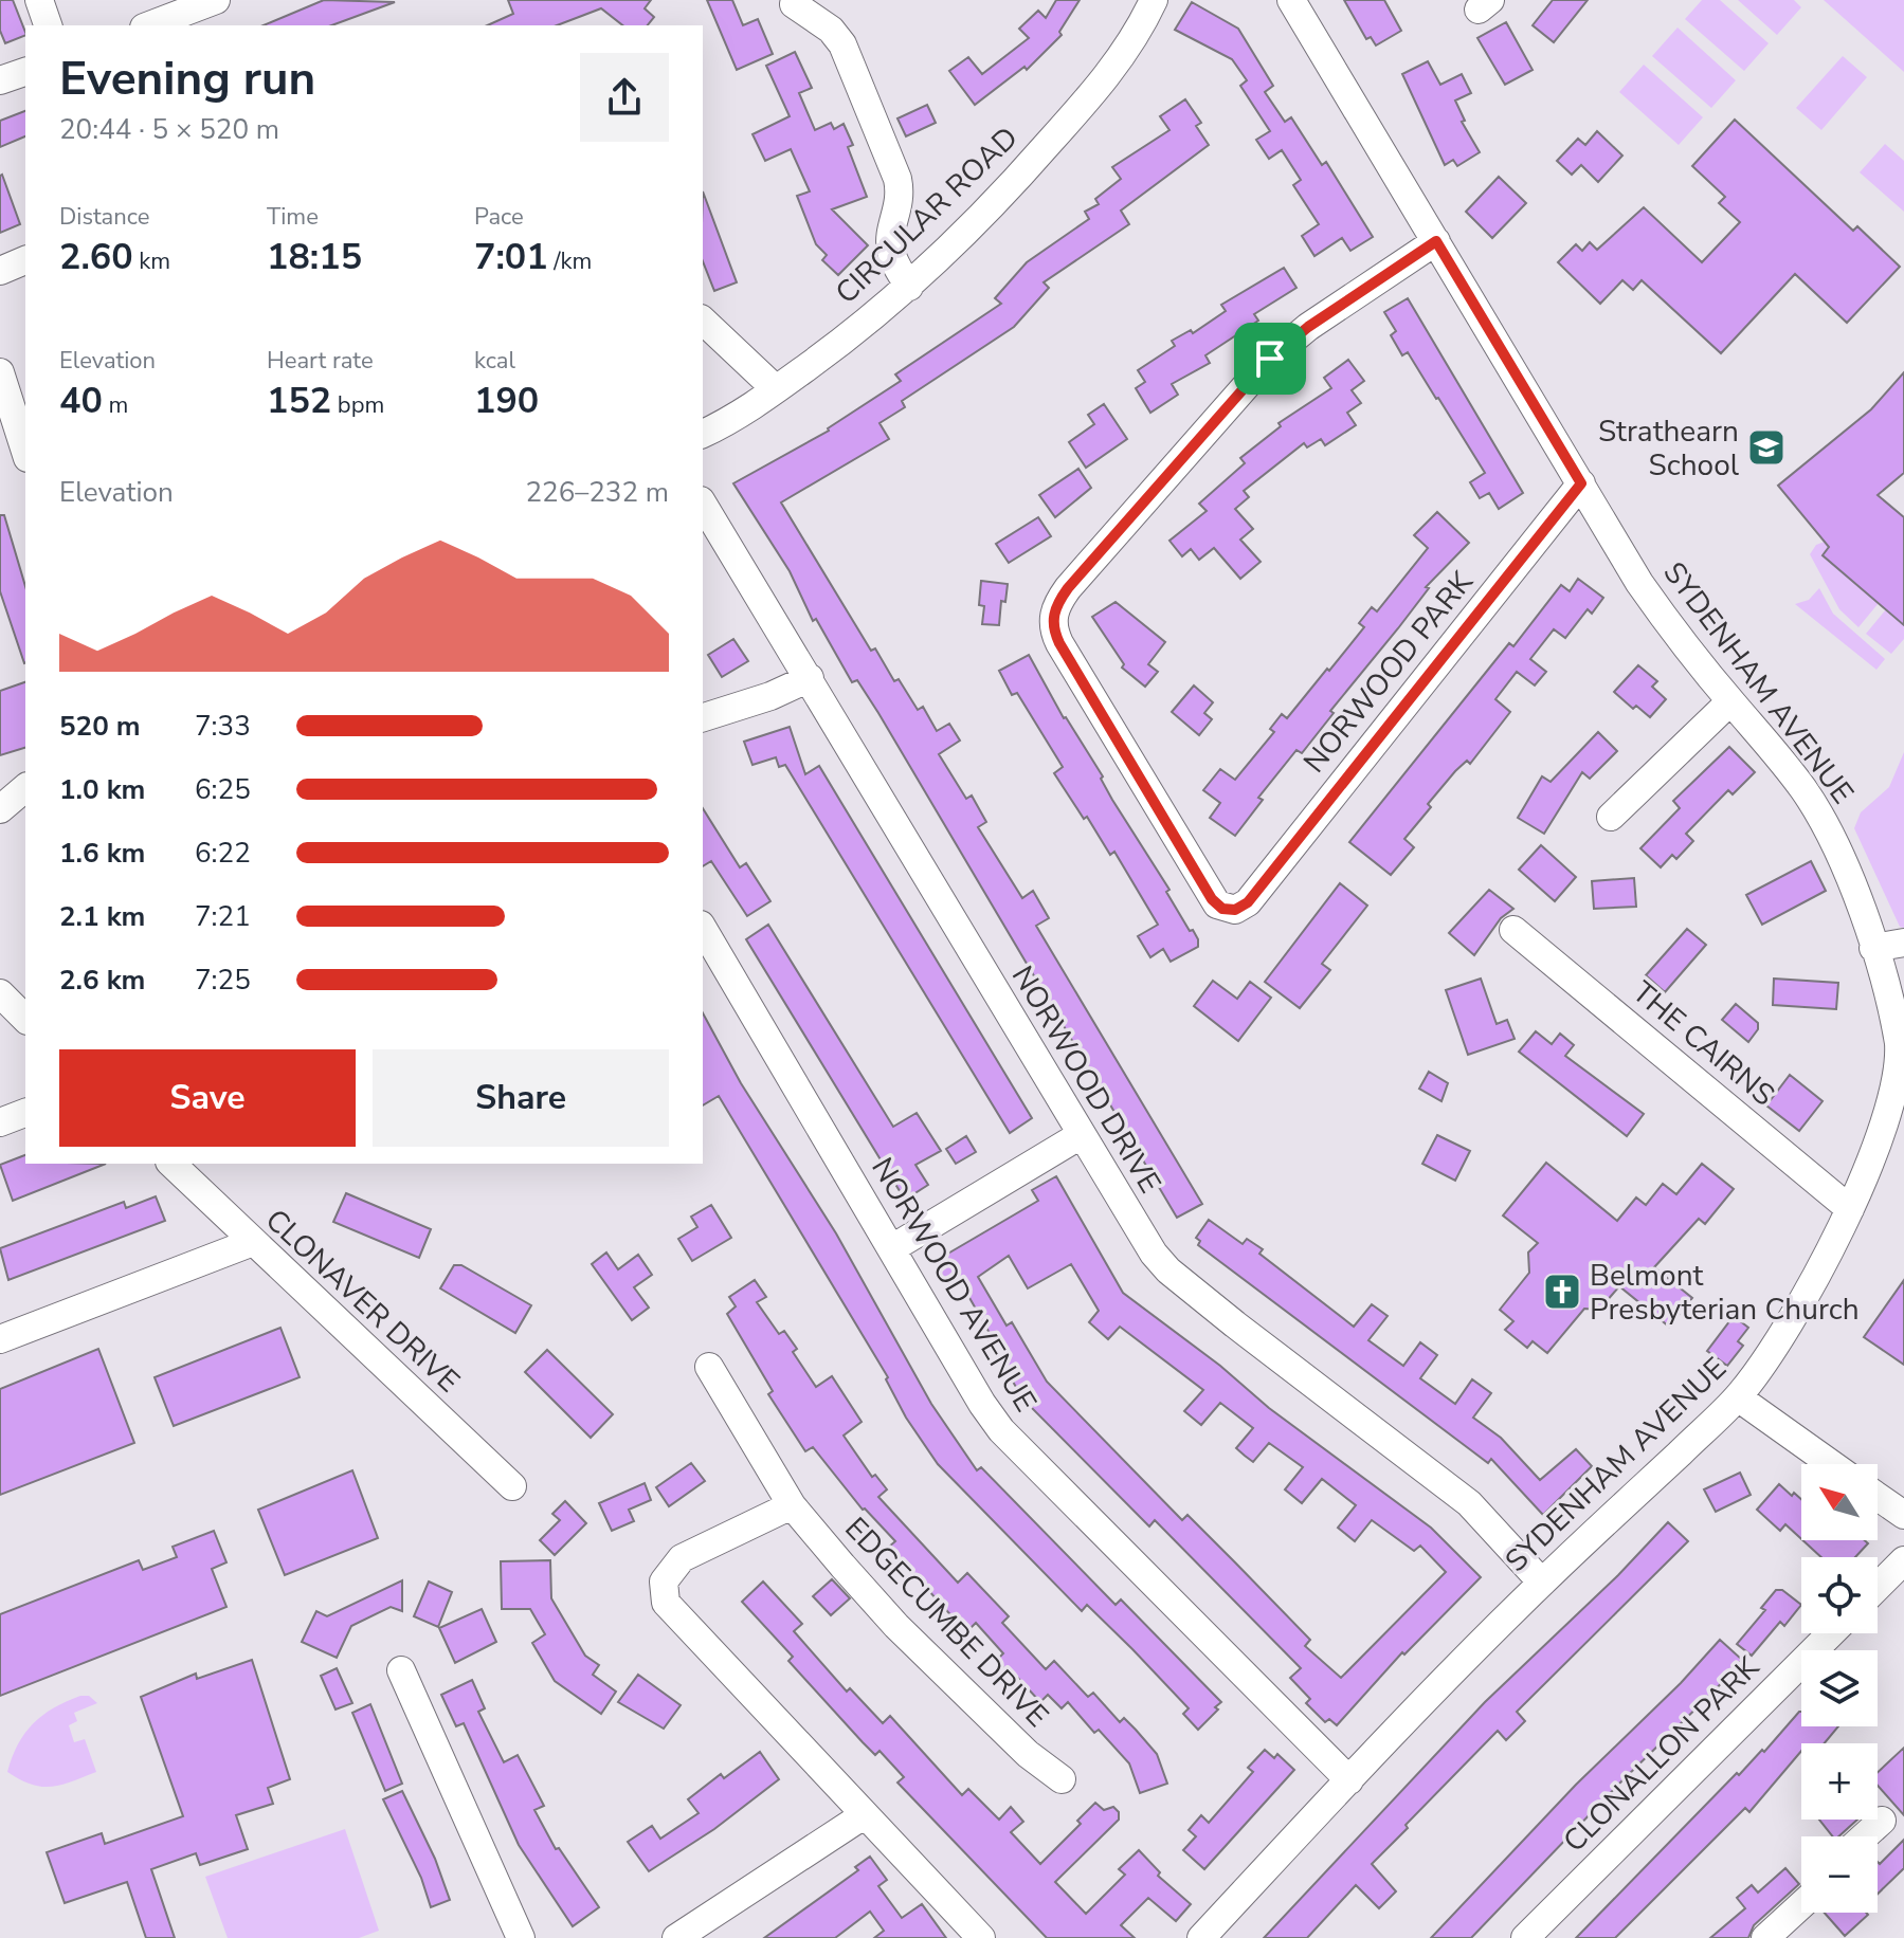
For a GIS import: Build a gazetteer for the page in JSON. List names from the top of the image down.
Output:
{
  "streets": {
    "street": [
      "CIRCULAR ROAD",
      "NORWOOD PARK",
      "SYDENHAM AVENUE",
      "THE CAIRNS",
      "NORWOOD DRIVE",
      "NORWOOD AVENUE",
      "CLONAVER DRIVE",
      "EDGECUMBE DRIVE",
      "CLONALLON PARK"
    ]
  },
  "crossings": [
    ["NORWOOD PARK", "SYDENHAM AVENUE"],
    ["SYDENHAM AVENUE", "THE CAIRNS"],
    ["SYDENHAM AVENUE", "NORWOOD DRIVE"],
    ["SYDENHAM AVENUE", "NORWOOD AVENUE"]
  ],
  "places": {
    "school or university": ["Strathearn School"],
    "church": ["Belmont Presbyterian Church"]
  },
  "north": "top left",
  "page": {
    "heading": ["Evening run", "20:44 · 5 × 520 m"],
    "stats": [
      ["Distance", "2.60 km"],
      ["Time", "18:15"],
      ["Pace", "7:01 /km"],
      ["Elevation", "40 m"],
      ["Heart rate", "152 bpm"],
      ["kcal", "190"]
    ],
    "chart": ["Elevation", "226–232 m"],
    "list": [
      {
        "name": "520 m",
        "note": "7:33"
      },
      {
        "name": "1.0 km",
        "note": "6:25"
      },
      {
        "name": "1.6 km",
        "note": "6:22"
      },
      {
        "name": "2.1 km",
        "note": "7:21"
      },
      {
        "name": "2.6 km",
        "note": "7:25"
      }
    ],
    "buttons": ["Save", "Share"],
    "map_buttons": ["+", "−"]
  }
}
